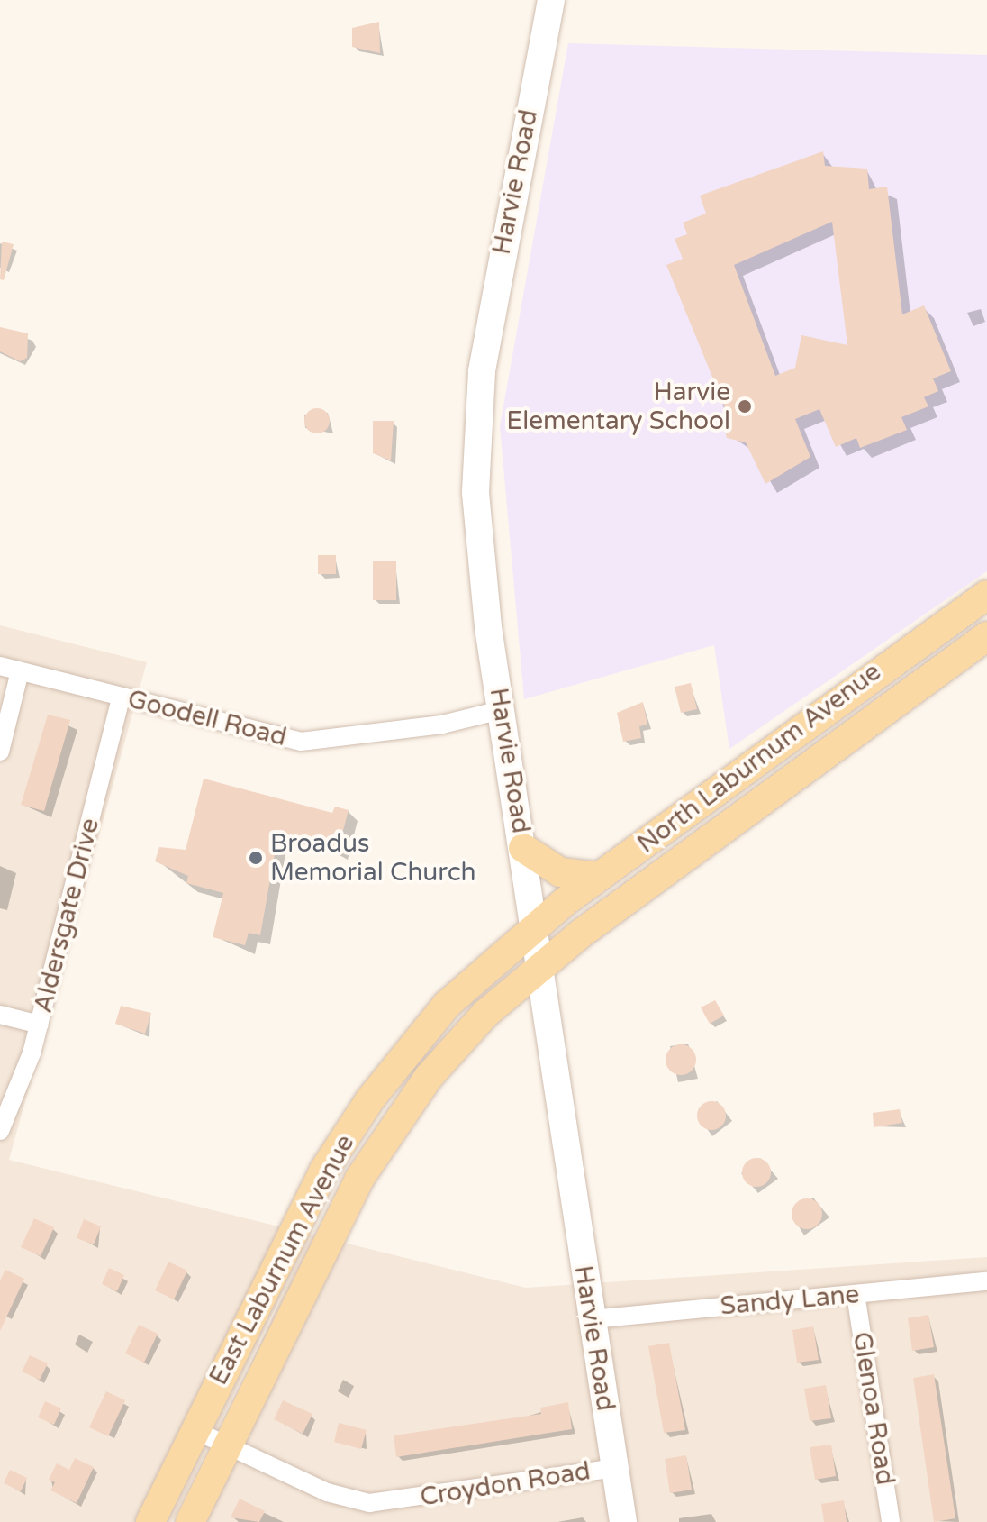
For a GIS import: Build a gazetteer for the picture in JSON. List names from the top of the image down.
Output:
{
  "streets": {
    "main road": ["North Laburnum Avenue", "East Laburnum Avenue"],
    "street": [
      "Harvie Road",
      "Goodell Road",
      "Aldersgate Drive",
      "Sandy Lane",
      "Glenoa Road",
      "Croydon Road"
    ]
  },
  "crossings": [
    ["Harvie Road", "Goodell Road"],
    ["Harvie Road", "North Laburnum Avenue"],
    ["Harvie Road", "East Laburnum Avenue"],
    ["Harvie Road", "Sandy Lane"],
    ["Harvie Road", "Croydon Road"],
    ["Goodell Road", "Aldersgate Drive"],
    ["North Laburnum Avenue", "East Laburnum Avenue"],
    ["East Laburnum Avenue", "Croydon Road"],
    ["Sandy Lane", "Glenoa Road"]
  ],
  "places": ["Harvie Elementary School", "Broadus Memorial Church"]
}
